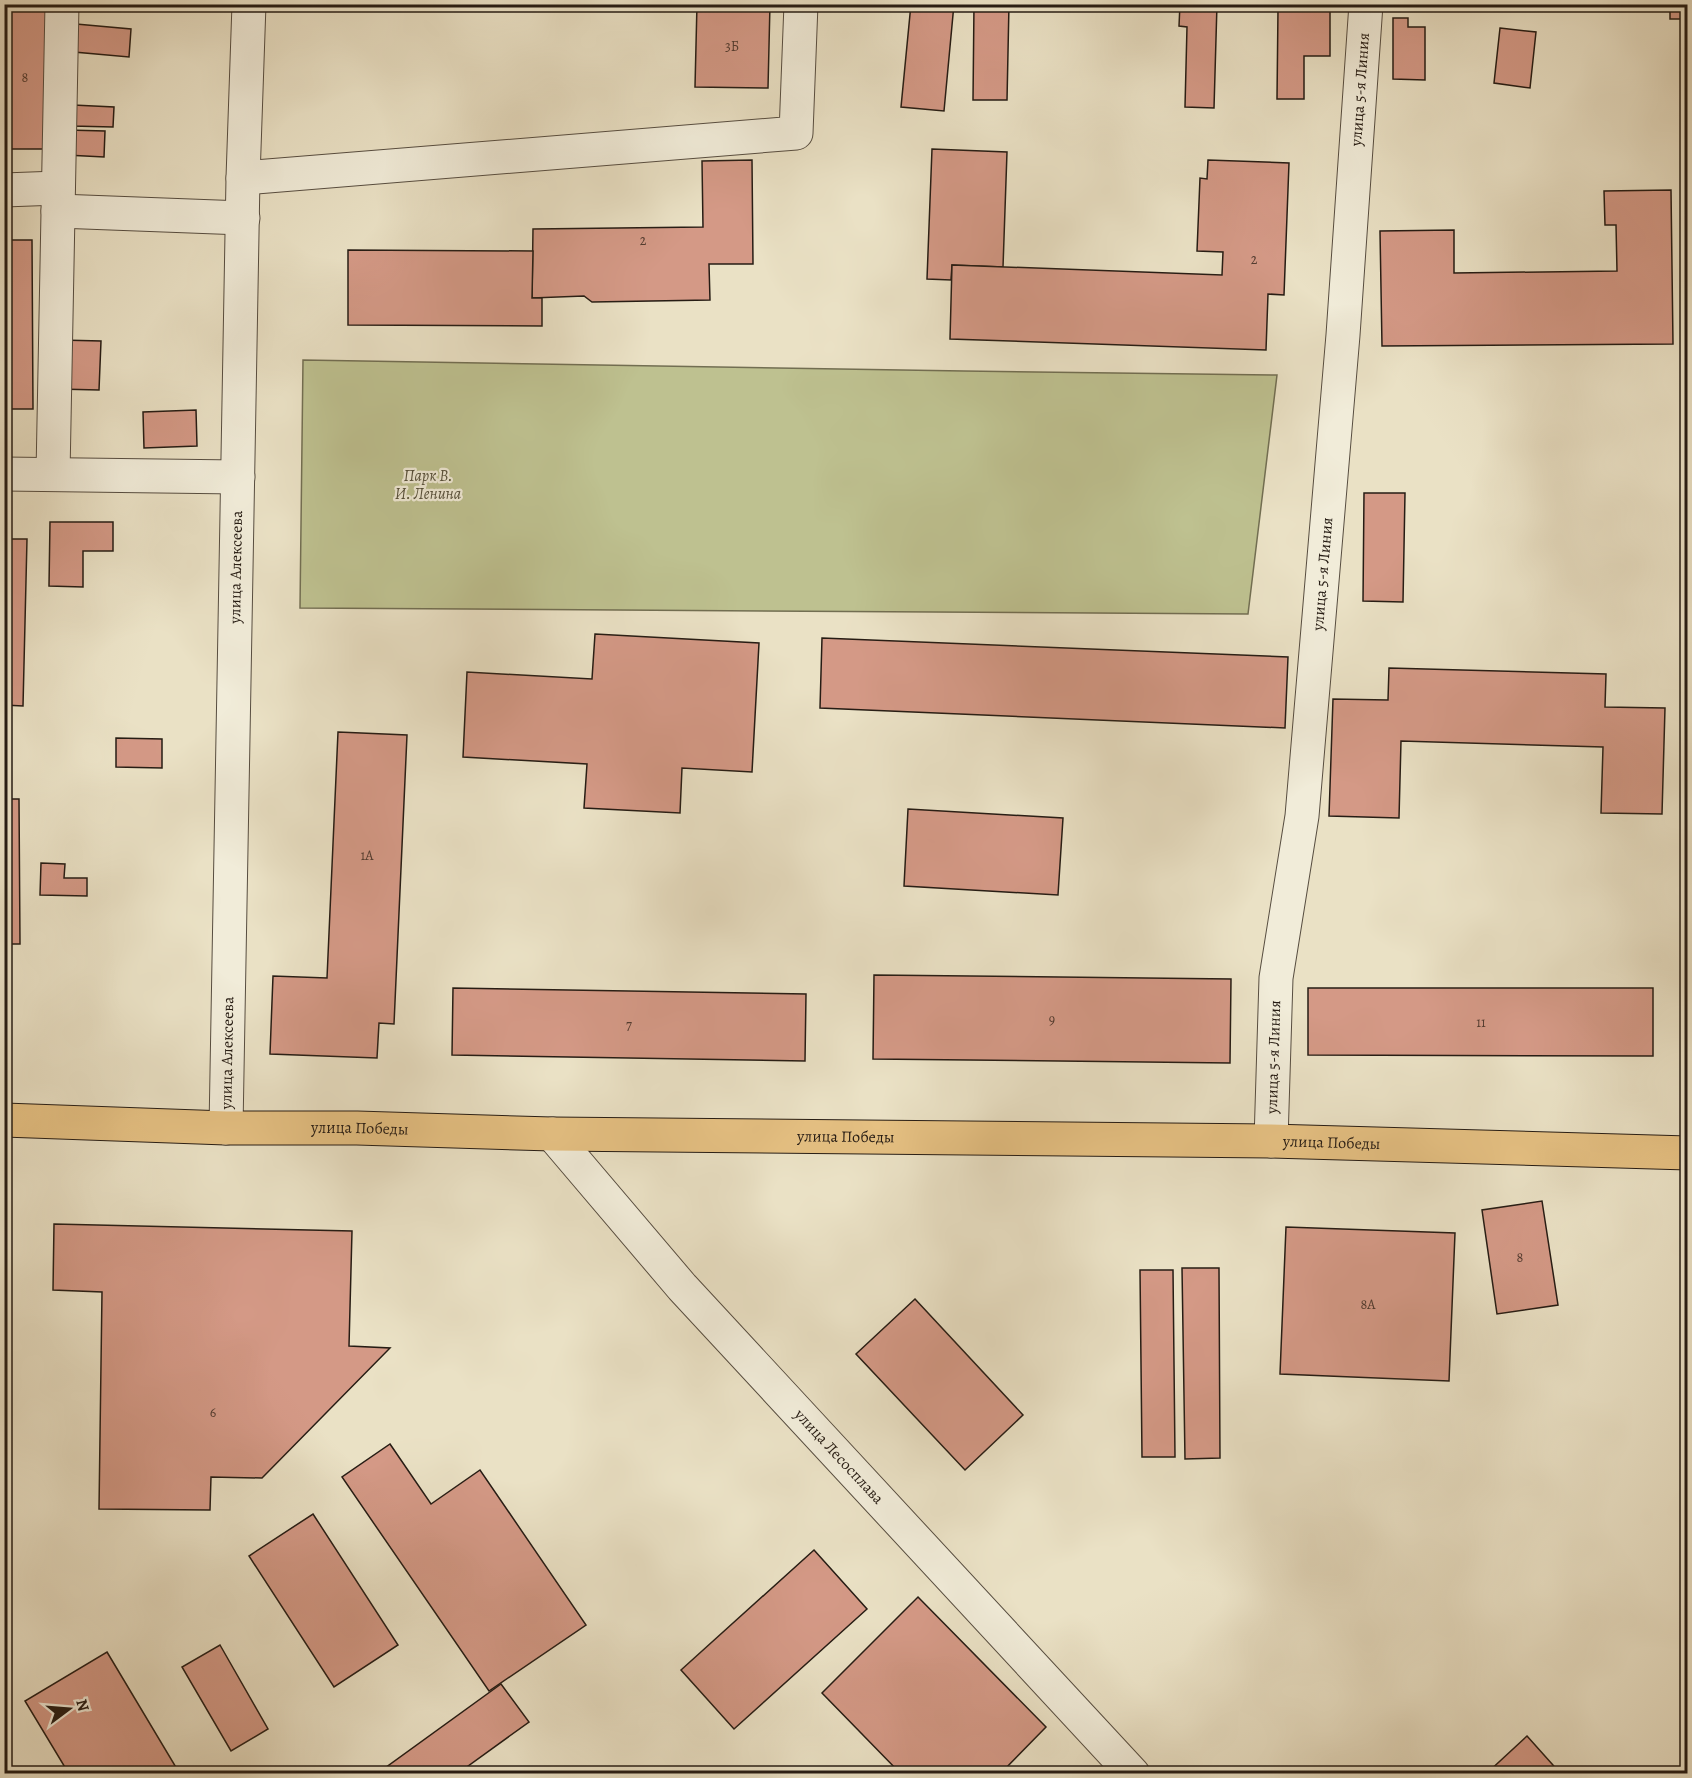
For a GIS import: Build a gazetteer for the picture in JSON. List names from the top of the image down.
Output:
{
  "streets": {
    "main road": ["улица Победы"],
    "street": ["улица 5-я Линия", "улица Алексеева", "улица Лесосплава"]
  },
  "crossings": [
    ["улица 5-я Линия", "улица Победы"],
    ["улица Алексеева", "улица Победы"],
    ["улица Победы", "улица Лесосплава"]
  ],
  "parks": ["Парк В. И. Ленина"],
  "house_numbers": [
    "3Б",
    "8",
    "2",
    "2",
    "1А",
    "9",
    "11",
    "7",
    "8",
    "8А",
    "6"
  ],
  "north": "right"
}
